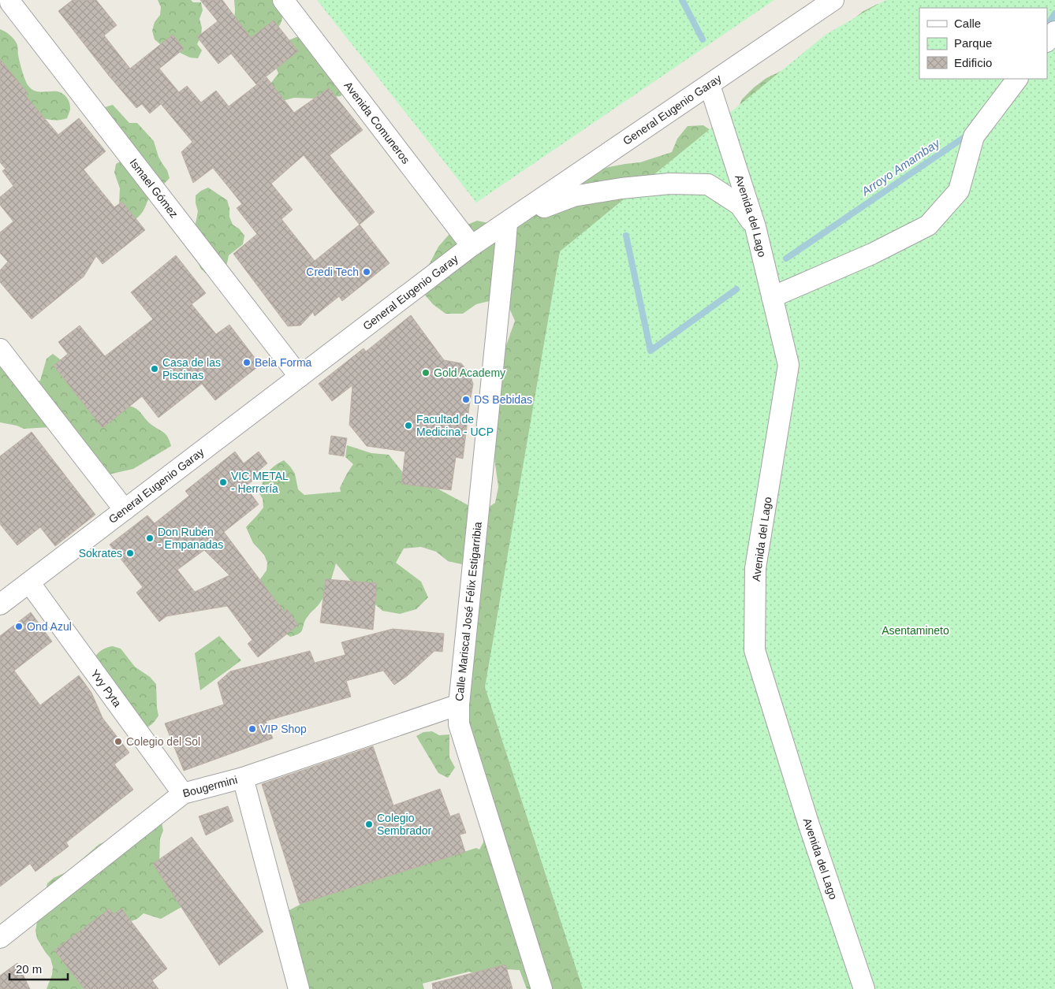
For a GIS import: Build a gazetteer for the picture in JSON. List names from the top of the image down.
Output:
{
  "streets": {
    "street": [
      "General Eugenio Garay",
      "Avenida Comuneros",
      "Ismael Gómez",
      "Avenida del Lago",
      "Calle Mariscal José Félix Estigarribia",
      "Yvy Pyta",
      "Bougermini"
    ]
  },
  "crossings": [
    ["General Eugenio Garay", "Avenida Comuneros"],
    ["General Eugenio Garay", "Ismael Gómez"],
    ["General Eugenio Garay", "Avenida del Lago"],
    ["General Eugenio Garay", "Calle Mariscal José Félix Estigarribia"],
    ["General Eugenio Garay", "Yvy Pyta"],
    ["Calle Mariscal José Félix Estigarribia", "Bougermini"],
    ["Yvy Pyta", "Bougermini"]
  ],
  "water": ["Arroyo Amambay"],
  "parks": ["Asentamineto"],
  "places": [
    "Credi Tech",
    "Bela Forma",
    "Casa de las Piscinas",
    "Gold Academy",
    "DS Bebidas",
    "Facultad de Medicina - UCP",
    "VIC METAL - Herrería",
    "Don Rubén - Empanadas",
    "Sokrates",
    "Ond Azul",
    "VIP Shop",
    "Colegio del Sol",
    "Colegio Sembrador"
  ],
  "legend": ["Calle", "Parque", "Edificio"],
  "scale_bar": "20 m"
}
